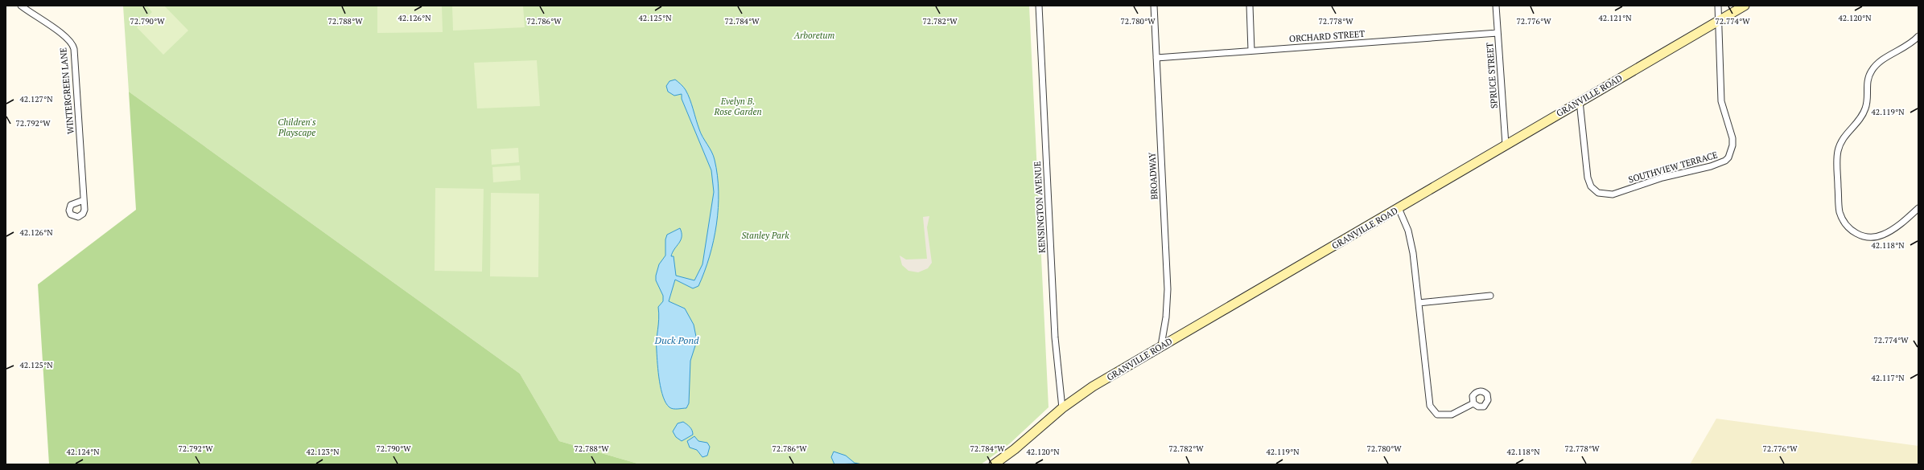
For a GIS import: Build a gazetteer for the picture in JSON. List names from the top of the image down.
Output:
{
  "streets": {
    "street": [
      "ORCHARD STREET",
      "SPRUCE STREET",
      "WINTERGREEN LANE",
      "GRANVILLE ROAD",
      "SOUTHVIEW TERRACE",
      "BROADWAY",
      "KENSINGTON AVENUE"
    ]
  },
  "crossings": [
    ["ORCHARD STREET", "SPRUCE STREET"],
    ["ORCHARD STREET", "BROADWAY"],
    ["SPRUCE STREET", "GRANVILLE ROAD"],
    ["GRANVILLE ROAD", "SOUTHVIEW TERRACE"],
    ["GRANVILLE ROAD", "BROADWAY"],
    ["GRANVILLE ROAD", "KENSINGTON AVENUE"]
  ],
  "water": ["Duck Pond"],
  "parks": [
    "Arboretum",
    "Evelyn B. Rose Garden",
    "Children's Playscape",
    "Stanley Park"
  ],
  "coordinates": [
    "42.125°N",
    "42.121°N",
    "42.126°N",
    "42.120°N",
    "72.790°W",
    "72.788°W",
    "72.786°W",
    "72.784°W",
    "72.782°W",
    "72.780°W",
    "72.778°W",
    "72.776°W",
    "72.774°W",
    "42.127°N",
    "42.119°N",
    "72.792°W",
    "42.118°N",
    "42.117°N",
    "42.124°N",
    "42.123°N"
  ]
}
